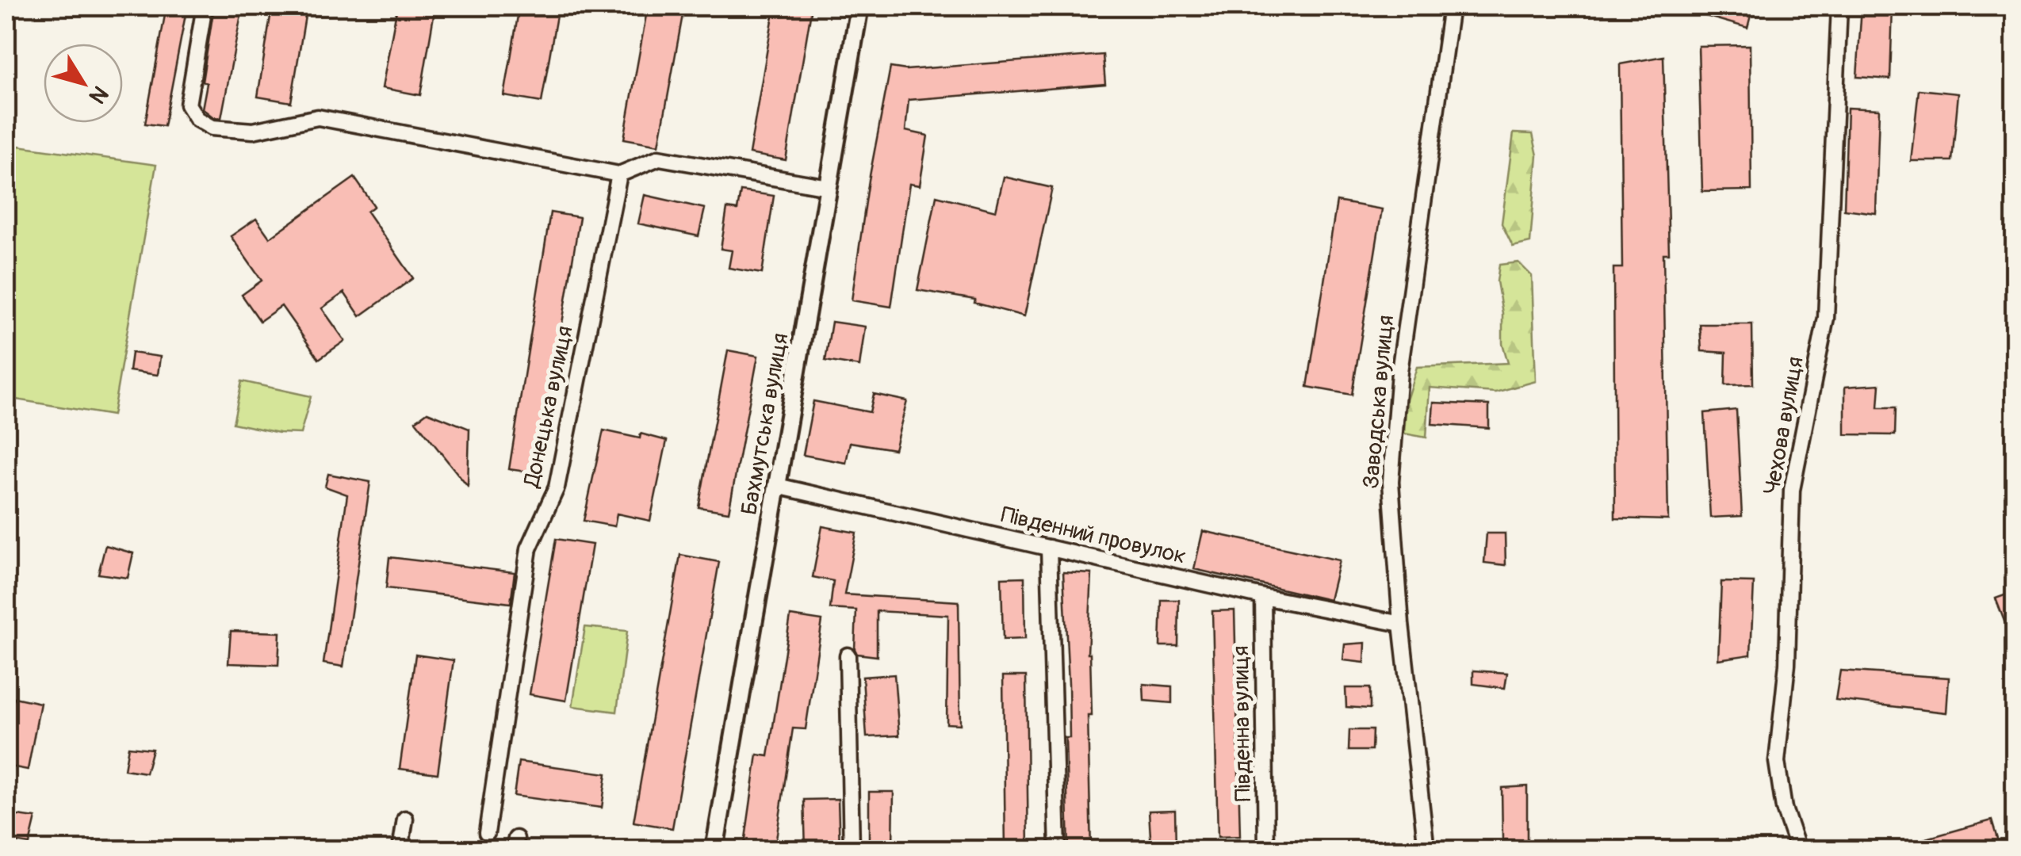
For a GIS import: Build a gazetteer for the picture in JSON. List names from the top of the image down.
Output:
{
  "streets": {
    "street": [
      "Заводська вулиця",
      "Донецька вулиця",
      "Бахмутська вулиця",
      "Чехова вулиця",
      "Південний провулок",
      "Південна вулиця"
    ]
  },
  "crossings": [
    ["Заводська вулиця", "Південний провулок"],
    ["Бахмутська вулиця", "Південний провулок"],
    ["Південний провулок", "Південна вулиця"]
  ],
  "north": "bottom right"
}
